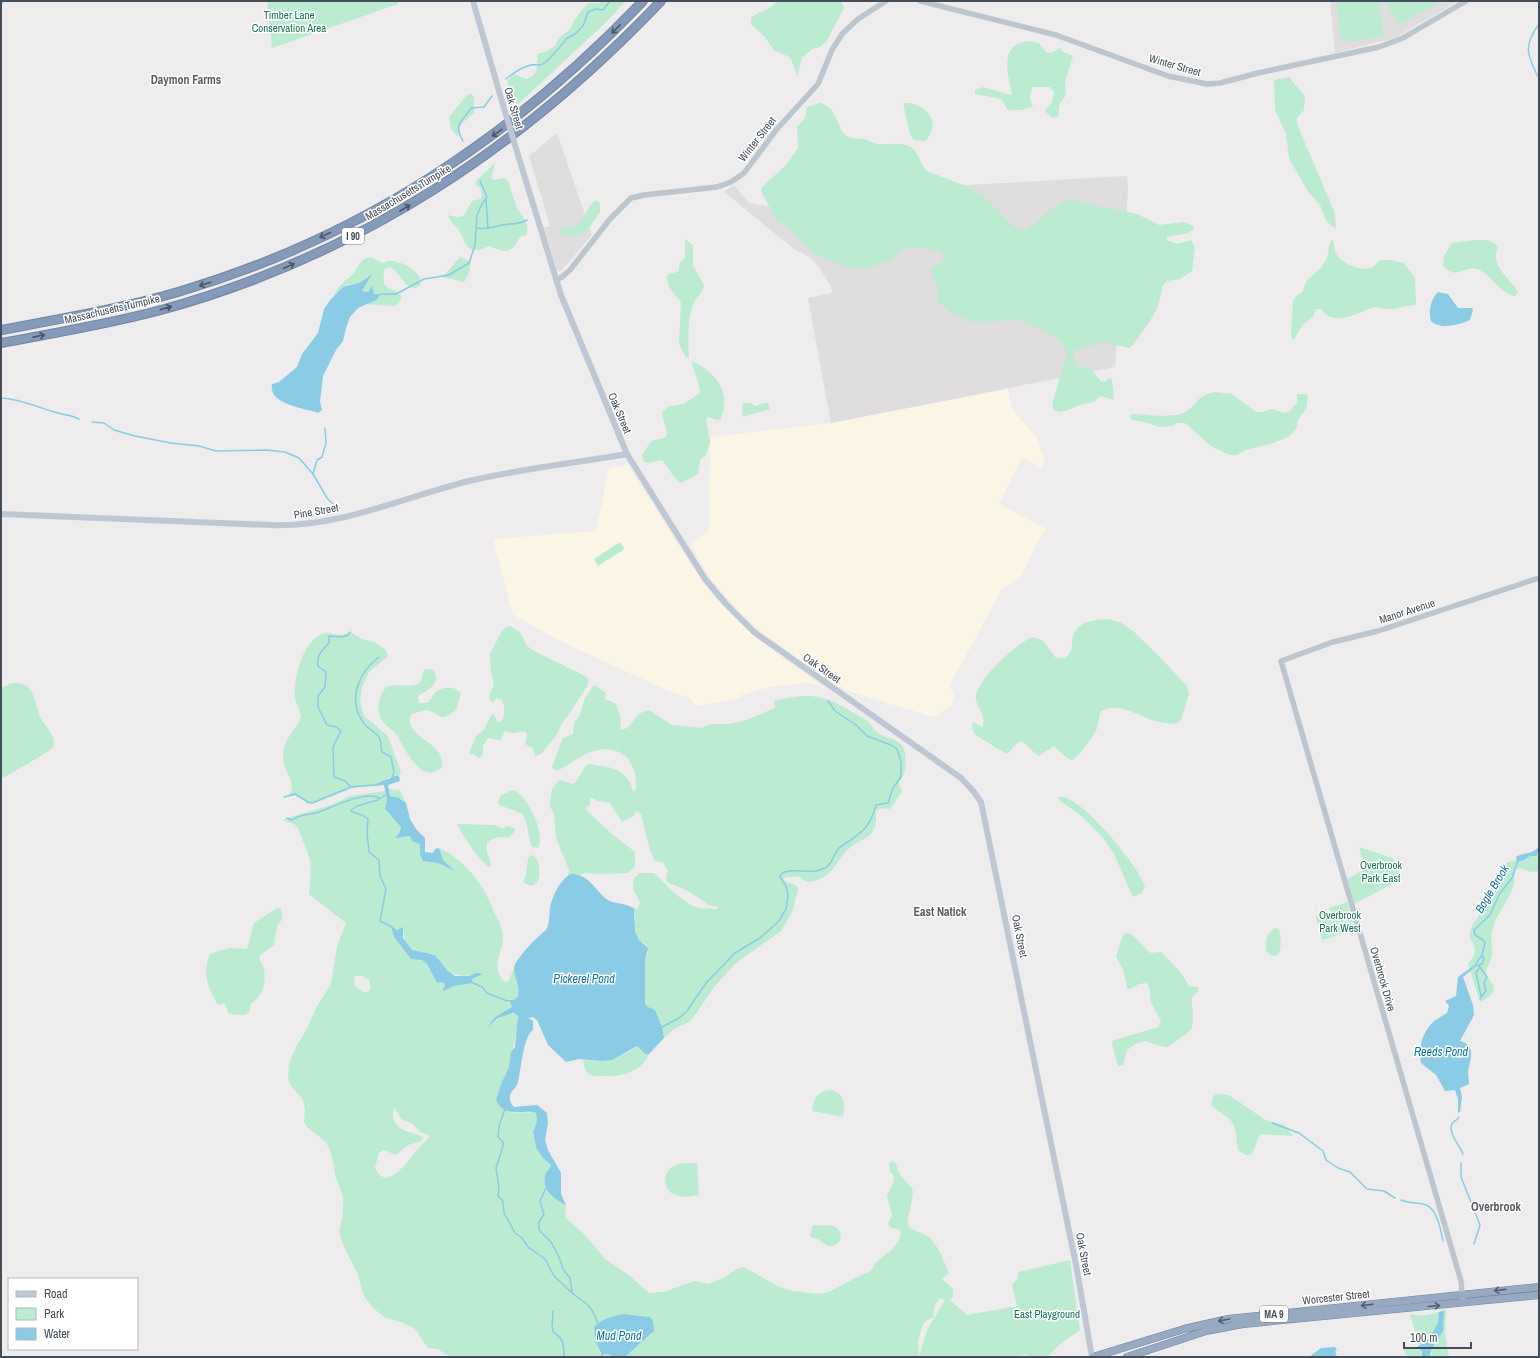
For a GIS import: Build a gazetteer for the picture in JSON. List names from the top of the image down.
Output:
{
  "streets": {
    "highway": [
      "Massachusetts Turnpike",
      "I 90",
      "Worcester Street",
      "MA 9"
    ],
    "main road": ["Oak Street", "Pine Street"],
    "street": ["Winter Street", "Manor Avenue", "Overbrook Drive"]
  },
  "crossings": [
    ["Winter Street", "Oak Street"],
    ["Oak Street", "Pine Street"],
    ["Oak Street", "Worcester Street"],
    ["Manor Avenue", "Overbrook Drive"],
    ["Overbrook Drive", "Worcester Street"]
  ],
  "districts": ["Daymon Farms", "East Natick", "Overbrook"],
  "water": [
    "Bogle Brook",
    "Pickerel Pond",
    "Reeds Pond",
    "Mud Pond"
  ],
  "parks": [
    "Timber Lane Conservation Area",
    "Overbrook Park East",
    "Overbrook Park West",
    "East Playground"
  ],
  "legend": ["Road", "Park", "Water"],
  "scale_bar": "100 m"
}
